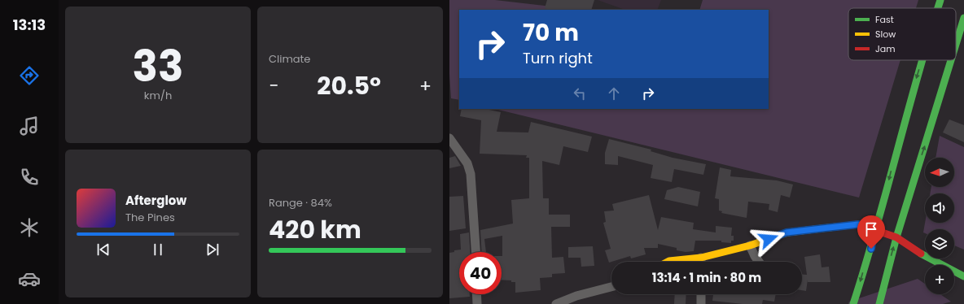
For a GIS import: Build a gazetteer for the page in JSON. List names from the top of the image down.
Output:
{
  "legend": ["Fast", "Slow", "Jam"],
  "north": "left",
  "page": {
    "tabs": "13:13",
    "tile": [
      ["33", "km/h"],
      "Climate",
      ["Range · 84%", "420 km"]
    ],
    "turn": ["70 m", "Turn right"],
    "heat": ["−", "20.5°", "+"],
    "map_buttons": "+",
    "song": ["Afterglow", "The Pines"],
    "limit": "40",
    "trip": "13:14 · 1 min · 80 m"
  }
}
